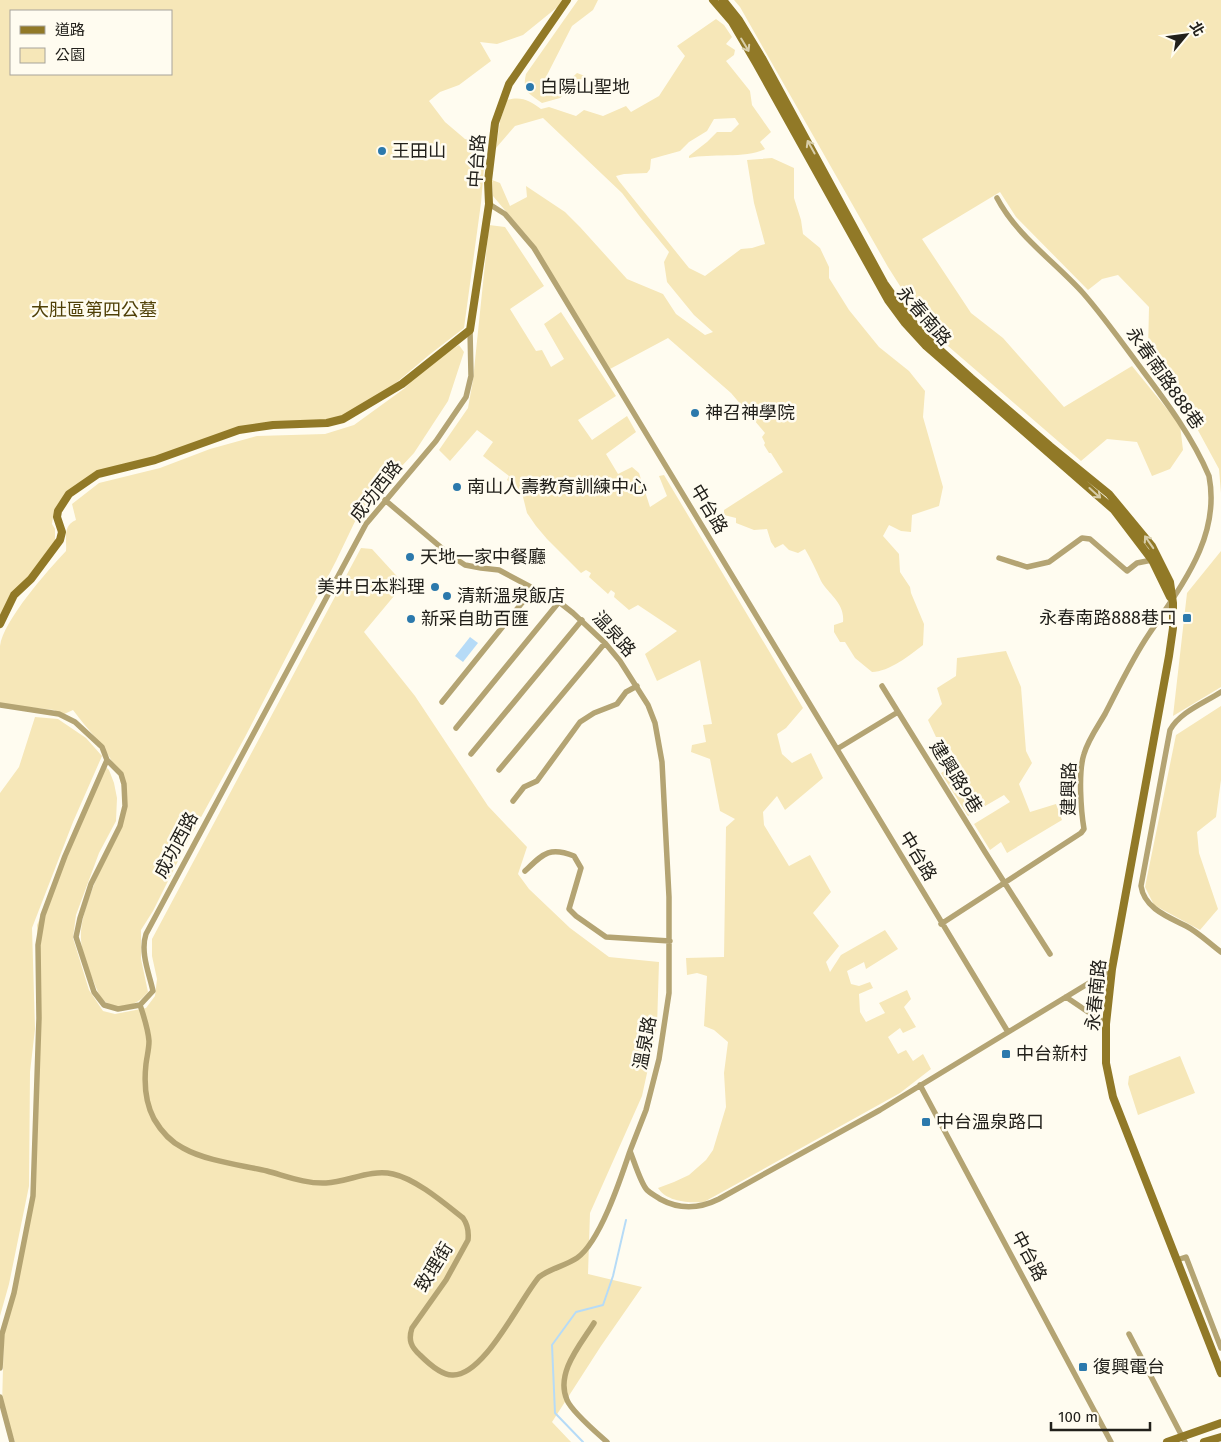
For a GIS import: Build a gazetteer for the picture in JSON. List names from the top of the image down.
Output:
{
  "streets": {
    "street": [
      "中台路",
      "永春南路",
      "永春南路888巷",
      "成功西路",
      "溫泉路",
      "建興路9巷",
      "建興路",
      "致理街"
    ]
  },
  "crossings": [
    ["中台路", "成功西路"],
    ["中台路", "建興路"],
    ["永春南路", "永春南路888巷"],
    ["永春南路", "建興路"],
    ["永春南路888巷", "建興路"],
    ["成功西路", "溫泉路"],
    ["成功西路", "致理街"],
    ["溫泉路", "致理街"],
    ["建興路9巷", "建興路"]
  ],
  "parks": ["大肚區第四公墓"],
  "places": {
    "other": [
      "白陽山聖地",
      "王田山",
      "神召神學院",
      "南山人壽教育訓練中心",
      "天地一家中餐廳",
      "美井日本料理",
      "清新溫泉飯店",
      "新采自助百匯"
    ],
    "transit": [
      "永春南路888巷口",
      "中台新村",
      "中台溫泉路口",
      "復興電台"
    ]
  },
  "legend": ["道路", "公園"],
  "scale_bar": "100 m",
  "north": "top right"
}
